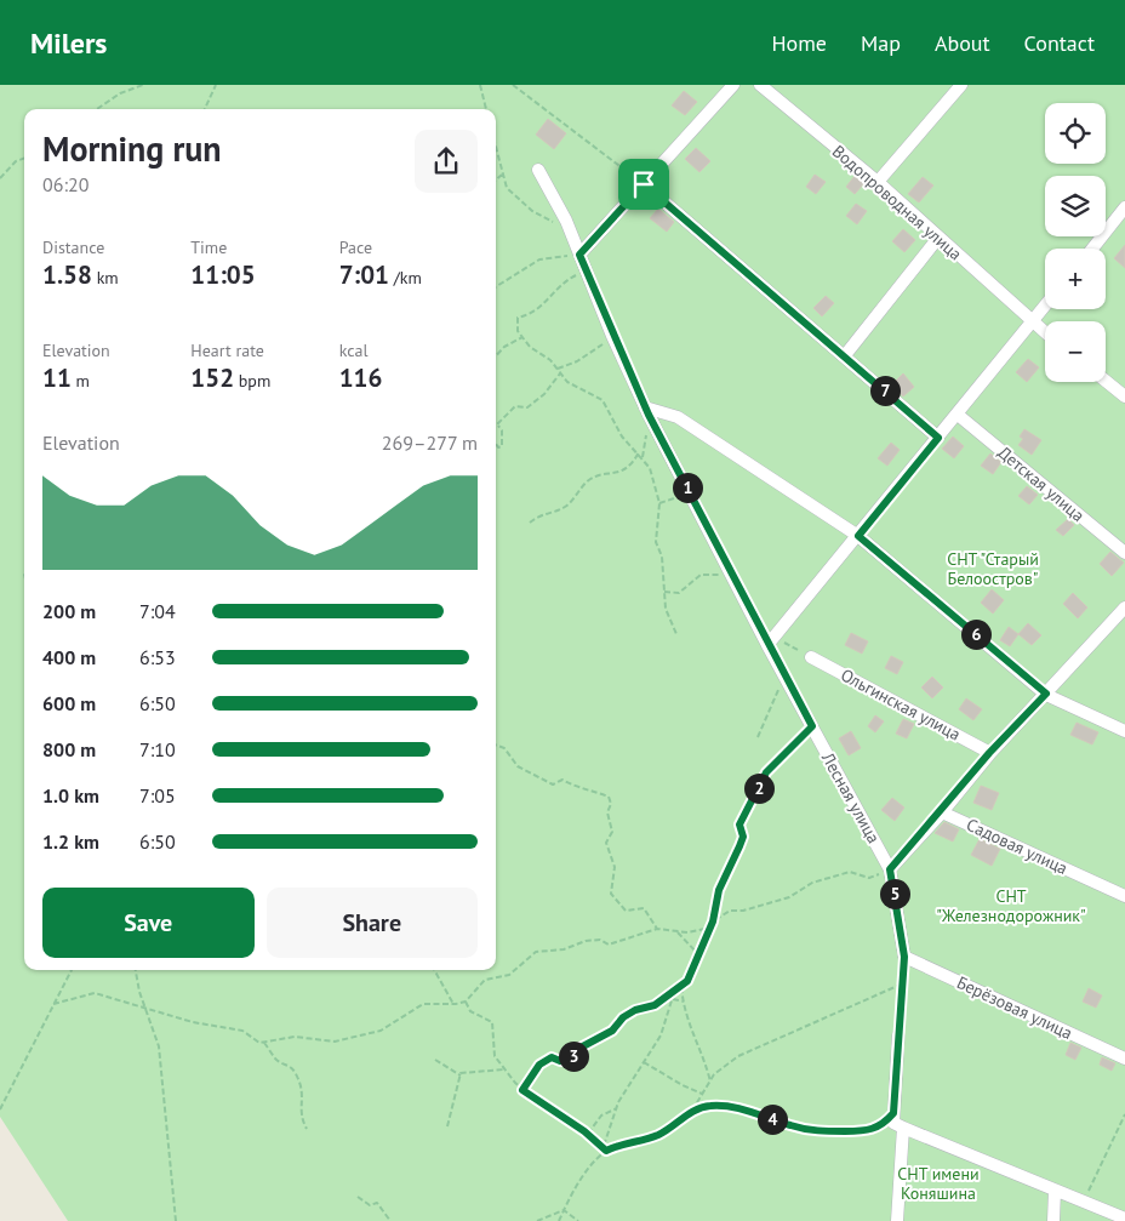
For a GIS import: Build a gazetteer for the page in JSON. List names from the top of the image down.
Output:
{
  "streets": {
    "street": [
      "Водопроводная улица",
      "Детская улица",
      "Ольгинская улица",
      "Лесная улица",
      "Садовая улица",
      "Берёзовая улица"
    ]
  },
  "crossings": [
    ["Лесная улица", "Берёзовая улица"]
  ],
  "parks": ["СНТ \"Старый Белоостров\"", "СНТ \"Железнодорожник\"", "СНТ имени Коняшина"],
  "page": {
    "header": "Milers",
    "nav": [
      "Home",
      "Map",
      "About",
      "Contact"
    ],
    "map_buttons": ["+", "−"],
    "heading": ["Morning run", "06:20"],
    "stats": [
      ["Distance", "1.58 km"],
      ["Time", "11:05"],
      ["Pace", "7:01 /km"],
      ["Elevation", "11 m"],
      ["Heart rate", "152 bpm"],
      ["kcal", "116"]
    ],
    "pins": [
      "7",
      "1",
      "6",
      "2",
      "5",
      "3",
      "4"
    ],
    "chart": ["Elevation", "269–277 m"],
    "list": [
      {
        "name": "200 m",
        "note": "7:04"
      },
      {
        "name": "400 m",
        "note": "6:53"
      },
      {
        "name": "600 m",
        "note": "6:50"
      },
      {
        "name": "800 m",
        "note": "7:10"
      },
      {
        "name": "1.0 km",
        "note": "7:05"
      },
      {
        "name": "1.2 km",
        "note": "6:50"
      }
    ],
    "buttons": ["Save", "Share"]
  }
}
